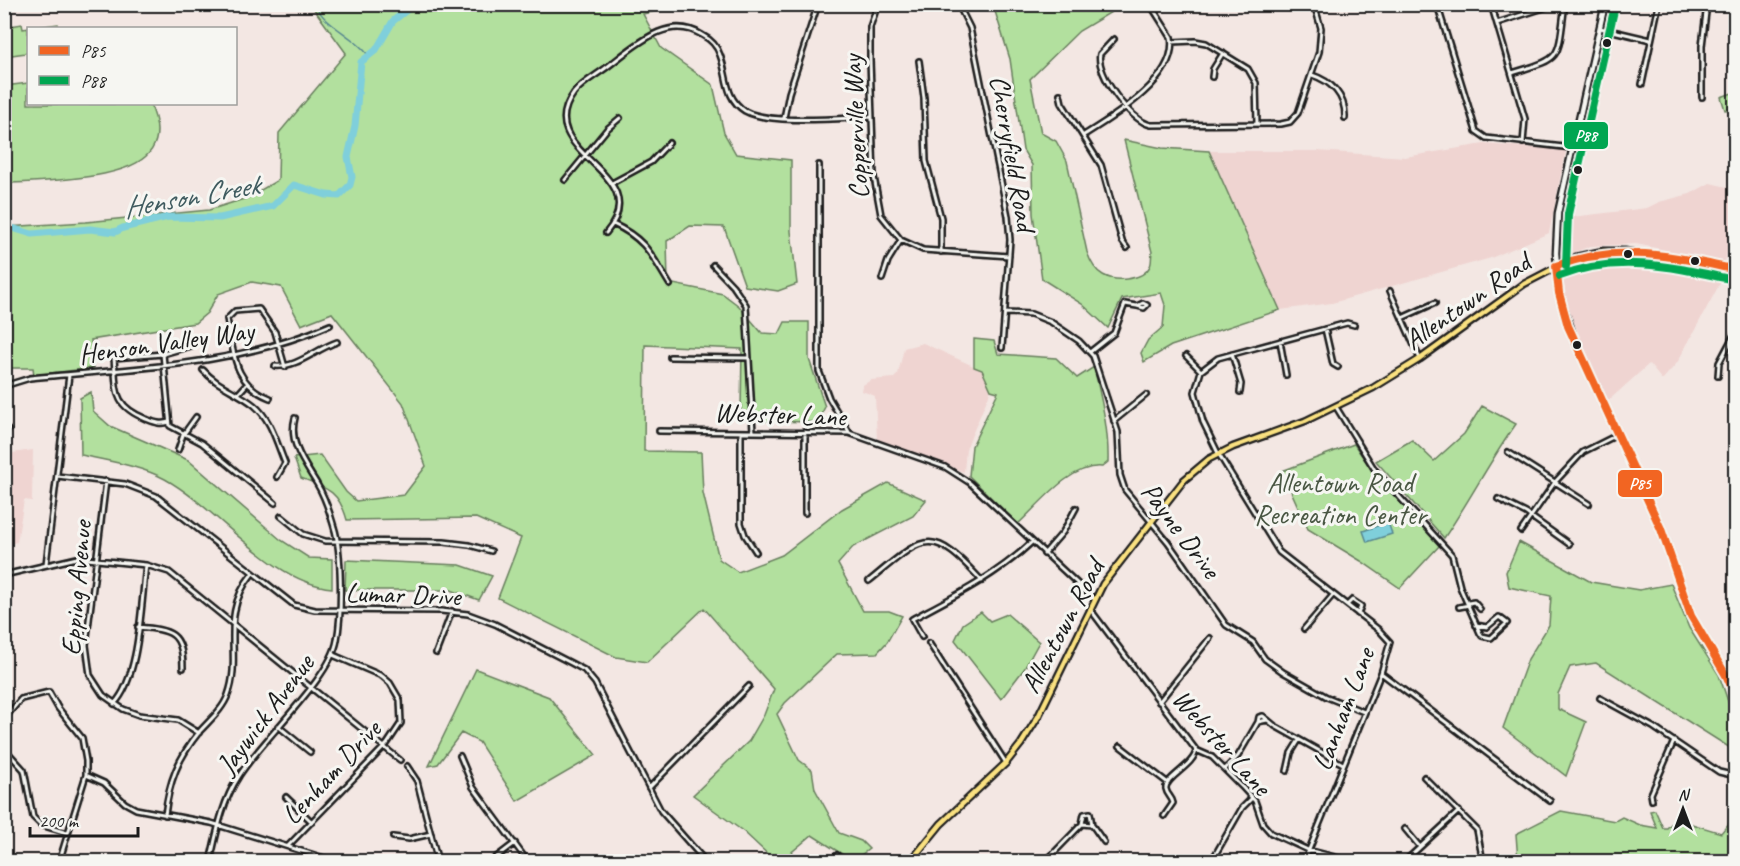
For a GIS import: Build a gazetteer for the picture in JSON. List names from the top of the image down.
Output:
{
  "streets": {
    "main road": ["Allentown Road"],
    "street": [
      "Copperville Way",
      "Cherryfield Road",
      "Henson Valley Way",
      "Webster Lane",
      "Payne Drive",
      "Epping Avenue",
      "Lumar Drive",
      "Lanham Lane",
      "Jaywick Avenue",
      "Lenham Drive"
    ]
  },
  "crossings": [
    ["Cherryfield Road", "Payne Drive"],
    ["Allentown Road", "Webster Lane"],
    ["Allentown Road", "Payne Drive"],
    ["Allentown Road", "Lanham Lane"],
    ["Webster Lane", "Lanham Lane"],
    ["Payne Drive", "Lanham Lane"],
    ["Epping Avenue", "Lumar Drive"],
    ["Lumar Drive", "Jaywick Avenue"],
    ["Jaywick Avenue", "Lenham Drive"]
  ],
  "water": ["Henson Creek"],
  "parks": ["Allentown Road Recreation Center"],
  "lines": ["transit line P88", "transit line P85"],
  "legend": ["P85", "P88"],
  "scale_bar": "200 m",
  "north": "top"
}
